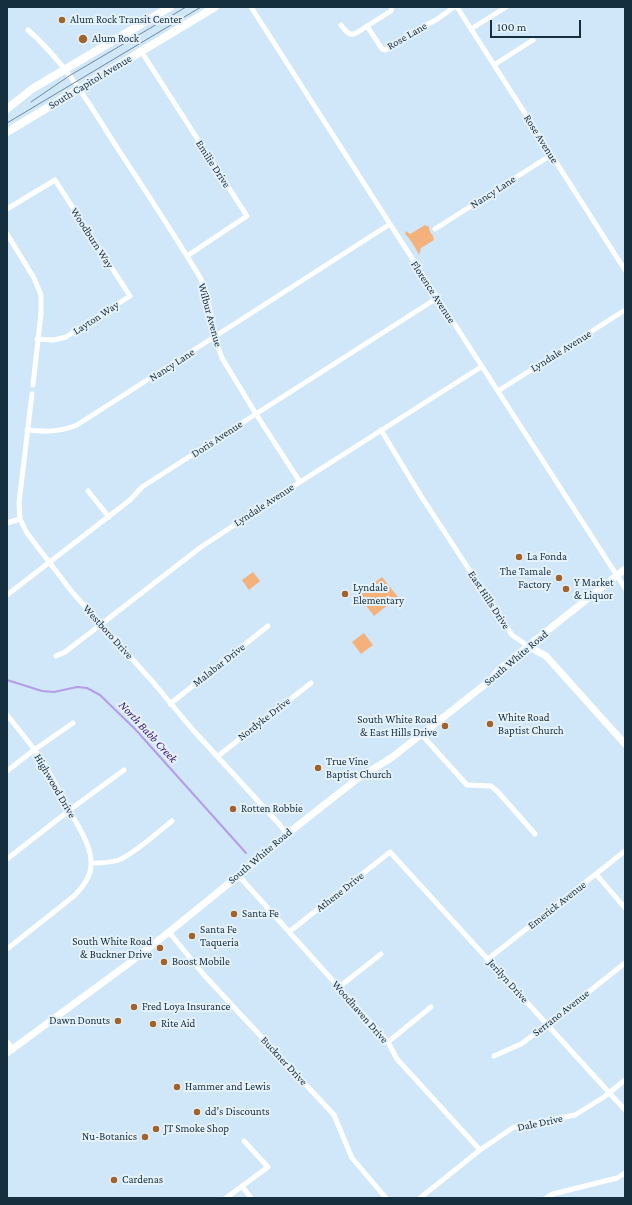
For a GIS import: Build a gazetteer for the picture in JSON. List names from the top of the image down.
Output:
{
  "streets": {
    "main road": ["South Capitol Avenue", "East Hills Drive", "South White Road"],
    "street": [
      "Rose Lane",
      "Rose Avenue",
      "Emilie Drive",
      "Nancy Lane",
      "Woodburn Way",
      "Florence Avenue",
      "Wilbur Avenue",
      "Layton Way",
      "Lyndale Avenue",
      "Doris Avenue",
      "Westboro Drive",
      "Malabar Drive",
      "Nordyke Drive",
      "Highwood Drive",
      "Athene Drive",
      "Emerick Avenue",
      "Jerilyn Drive",
      "Woodhaven Drive",
      "Serrano Avenue",
      "Buckner Drive",
      "Dale Drive"
    ]
  },
  "crossings": [
    ["South Capitol Avenue", "Emilie Drive"],
    ["South Capitol Avenue", "Wilbur Avenue"],
    ["Rose Avenue", "Nancy Lane"],
    ["Emilie Drive", "Wilbur Avenue"],
    ["Nancy Lane", "Florence Avenue"],
    ["Nancy Lane", "Wilbur Avenue"],
    ["Nancy Lane", "Westboro Drive"],
    ["Woodburn Way", "Layton Way"],
    ["Florence Avenue", "Lyndale Avenue"],
    ["Florence Avenue", "Doris Avenue"],
    ["Florence Avenue", "South White Road"],
    ["Wilbur Avenue", "Lyndale Avenue"],
    ["Wilbur Avenue", "Doris Avenue"],
    ["Lyndale Avenue", "East Hills Drive"],
    ["Lyndale Avenue", "Westboro Drive"],
    ["Doris Avenue", "Westboro Drive"],
    ["East Hills Drive", "South White Road"],
    ["Westboro Drive", "South White Road"],
    ["Westboro Drive", "Malabar Drive"],
    ["Westboro Drive", "Nordyke Drive"],
    ["South White Road", "Woodhaven Drive"],
    ["South White Road", "Buckner Drive"],
    ["Athene Drive", "Jerilyn Drive"],
    ["Athene Drive", "Woodhaven Drive"],
    ["Emerick Avenue", "Jerilyn Drive"],
    ["Jerilyn Drive", "Serrano Avenue"],
    ["Jerilyn Drive", "Dale Drive"],
    ["Woodhaven Drive", "Dale Drive"]
  ],
  "water": ["North Babb Creek"],
  "places": [
    "Alum Rock Transit Center",
    "Alum Rock",
    "La Fonda",
    "The Tamale Factory",
    "Y Market & Liquor",
    "Lyndale Elementary",
    "White Road Baptist Church",
    "South White Road & East Hills Drive",
    "True Vine Baptist Church",
    "Rotten Robbie",
    "Santa Fe",
    "Santa Fe Taqueria",
    "South White Road & Buckner Drive",
    "Boost Mobile",
    "Fred Loya Insurance",
    "Dawn Donuts",
    "Rite Aid",
    "Hammer and Lewis",
    "dd’s Discounts",
    "JT Smoke Shop",
    "Nu-Botanics",
    "Cardenas"
  ],
  "scale_bar": "100 m"
}
